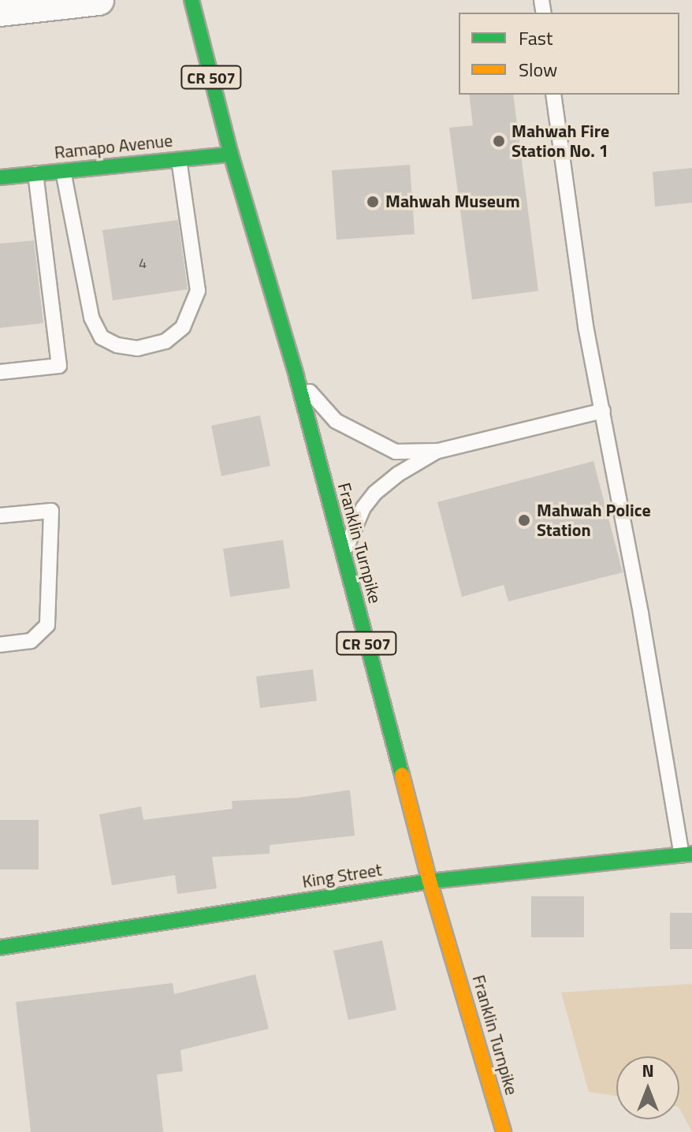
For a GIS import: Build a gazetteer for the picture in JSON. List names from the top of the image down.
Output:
{
  "streets": {
    "main road": [
      "CR 507",
      "Ramapo Avenue",
      "Franklin Turnpike",
      "King Street"
    ]
  },
  "crossings": [
    ["Ramapo Avenue", "Franklin Turnpike"],
    ["Franklin Turnpike", "King Street"]
  ],
  "places": ["Mahwah Fire Station No. 1", "Mahwah Museum", "Mahwah Police Station"],
  "house_numbers": ["4"],
  "legend": ["Fast", "Slow"],
  "north": "top"
}
